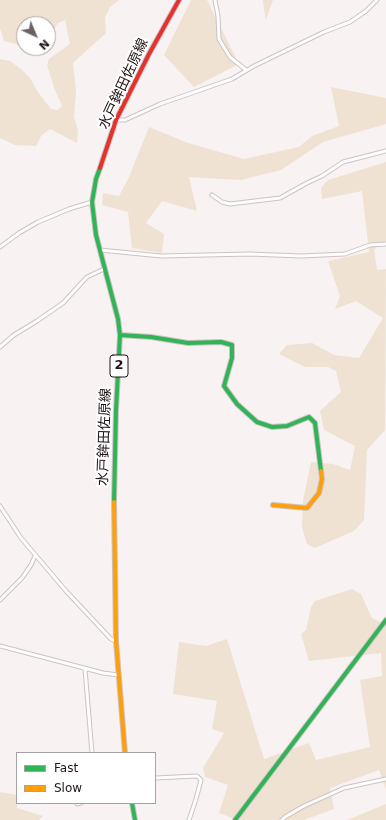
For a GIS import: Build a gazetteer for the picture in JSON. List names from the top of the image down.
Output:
{
  "streets": {
    "main road": ["水戸鉾田佐原線", "2"]
  },
  "legend": ["Fast", "Slow"],
  "north": "bottom right"
}
